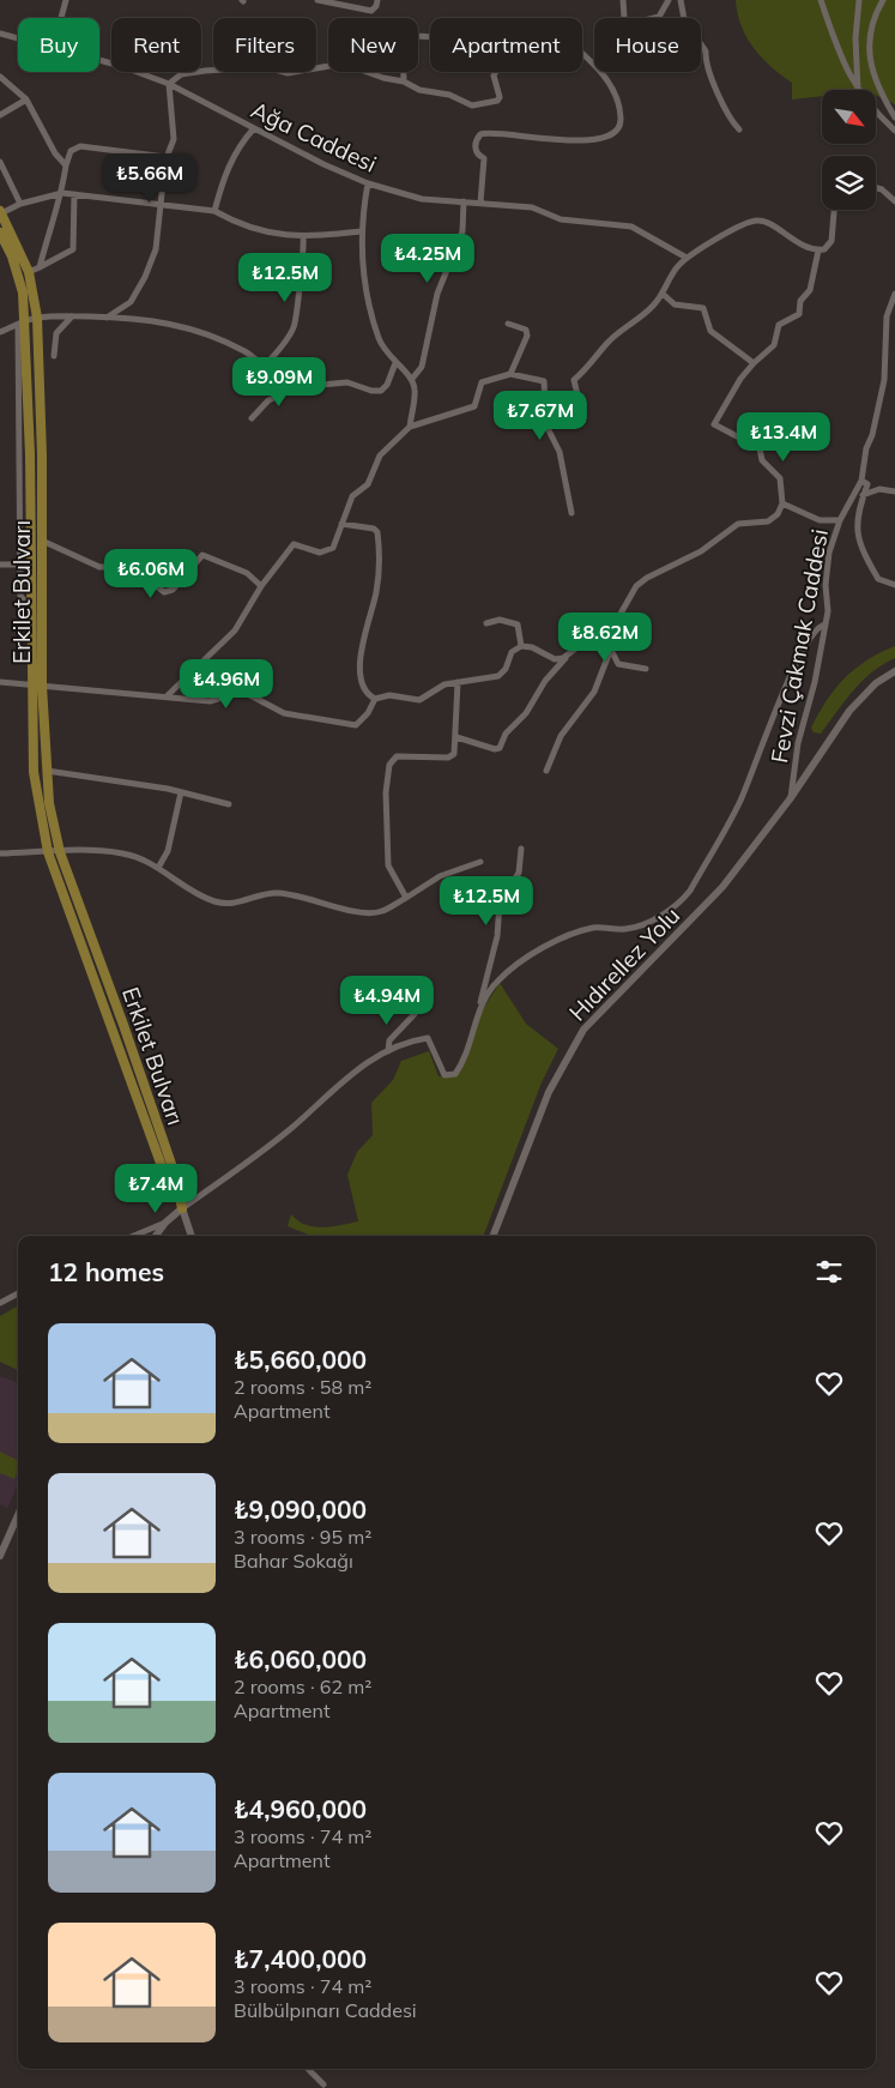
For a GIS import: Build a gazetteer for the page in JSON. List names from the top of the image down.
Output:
{
  "streets": {
    "main road": ["Erkilet Bulvarı"],
    "street": ["Ağa Caddesi", "Fevzi Çakmak Caddesi", "Hıdırellez Yolu"]
  },
  "crossings": [
    ["Fevzi Çakmak Caddesi", "Hıdırellez Yolu"]
  ],
  "north": "bottom right",
  "page": {
    "chip": [
      "Buy",
      "Rent",
      "Filters",
      "New",
      "Apartment",
      "House"
    ],
    "price": [
      "₺5.66M",
      "₺4.25M",
      "₺12.5M",
      "₺9.09M",
      "₺7.67M",
      "₺13.4M",
      "₺6.06M",
      "₺8.62M",
      "₺4.96M",
      "₺12.5M",
      "₺4.94M",
      "₺7.4M"
    ],
    "heading": "12 homes",
    "list": [
      {
        "name": "₺5,660,000",
        "note": "2 rooms · 58 m² · Apartment"
      },
      {
        "name": "₺9,090,000",
        "note": "3 rooms · 95 m² · Bahar Sokağı"
      },
      {
        "name": "₺6,060,000",
        "note": "2 rooms · 62 m² · Apartment"
      },
      {
        "name": "₺4,960,000",
        "note": "3 rooms · 74 m² · Apartment"
      },
      {
        "name": "₺7,400,000",
        "note": "3 rooms · 74 m² · Bülbülpınarı Caddesi"
      }
    ]
  }
}
